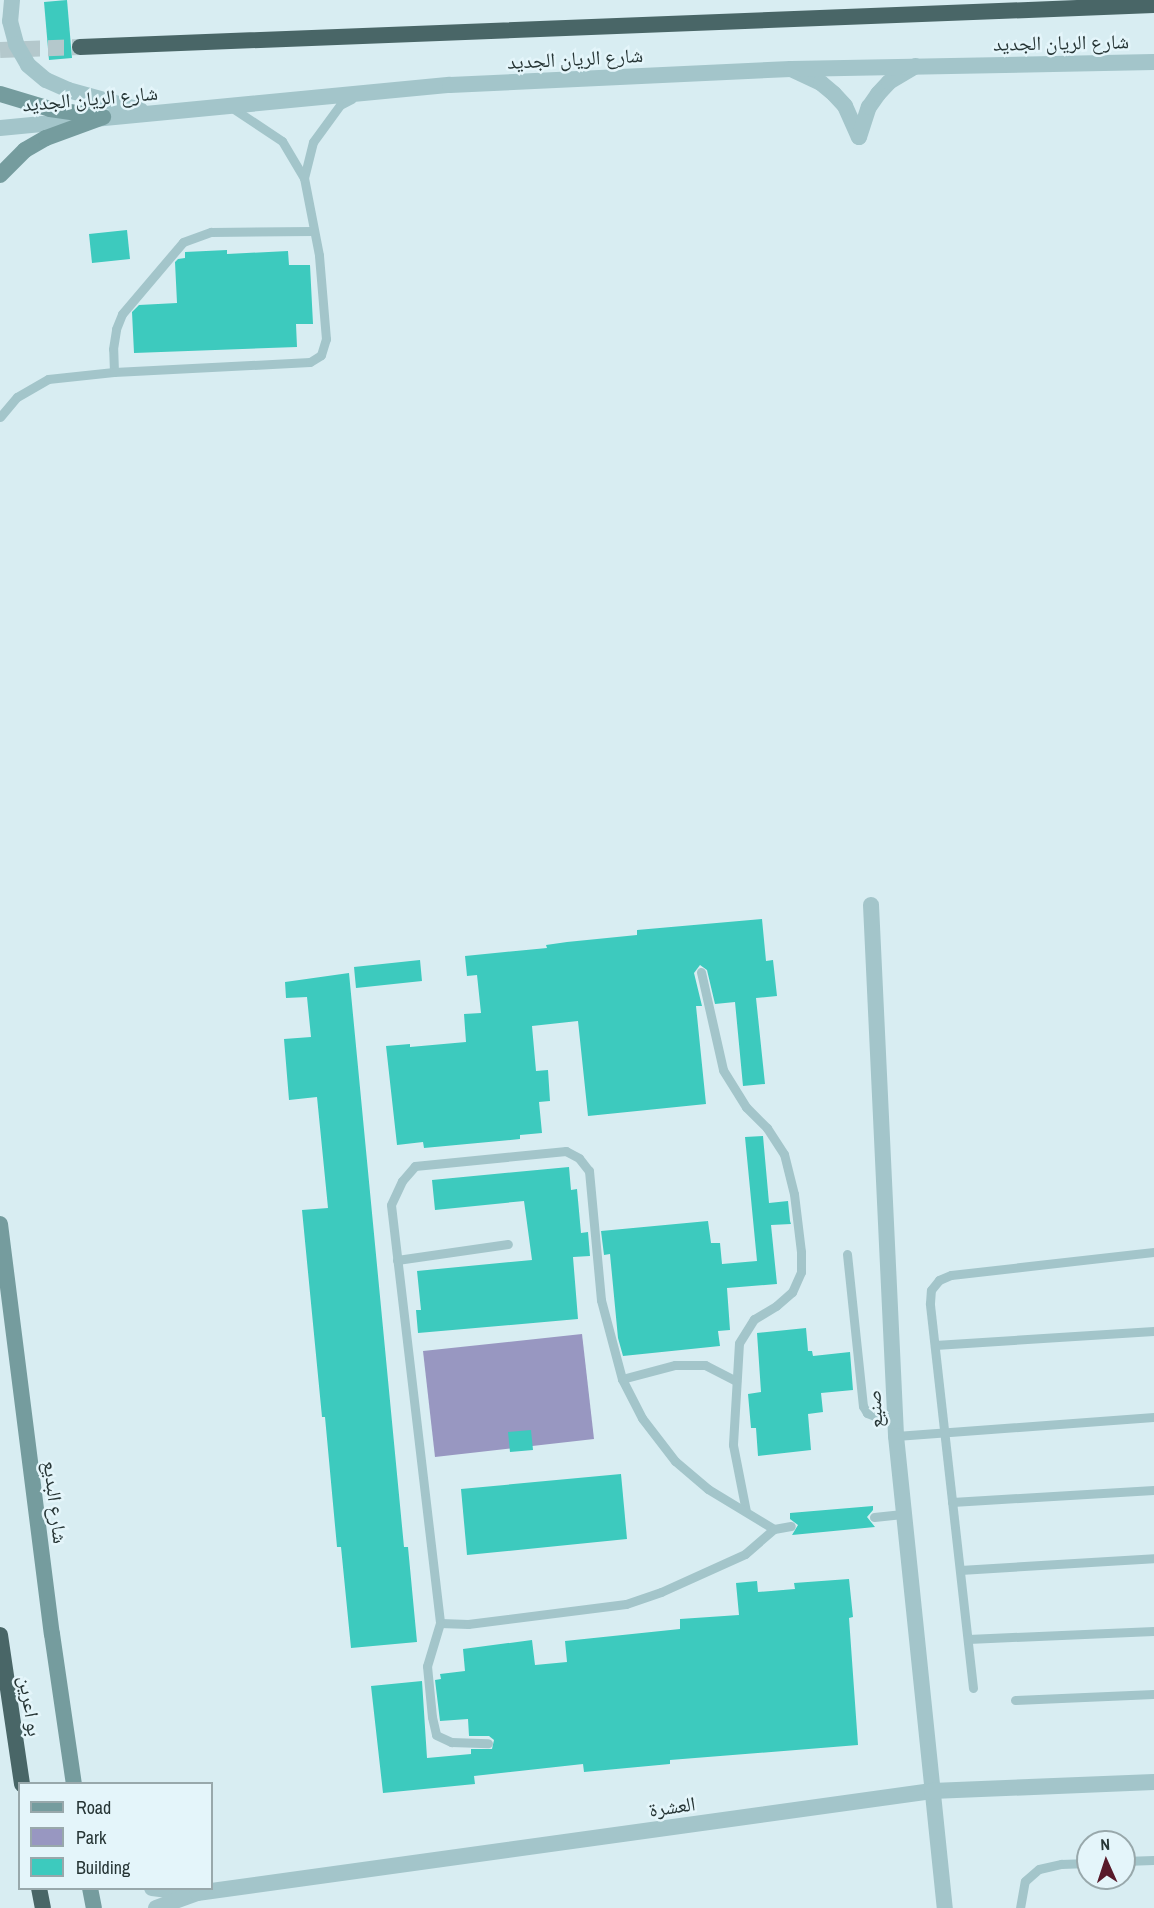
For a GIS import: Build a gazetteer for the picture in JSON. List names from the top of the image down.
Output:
{
  "streets": {
    "highway": ["شارع الريان الجديد", "بو اعرين"],
    "main road": ["شارع البديع"],
    "street": ["صنيع", "العشرة"]
  },
  "crossings": [
    ["صنيع", "العشرة"]
  ],
  "legend": ["Road", "Park", "Building"],
  "north": "top"
}
